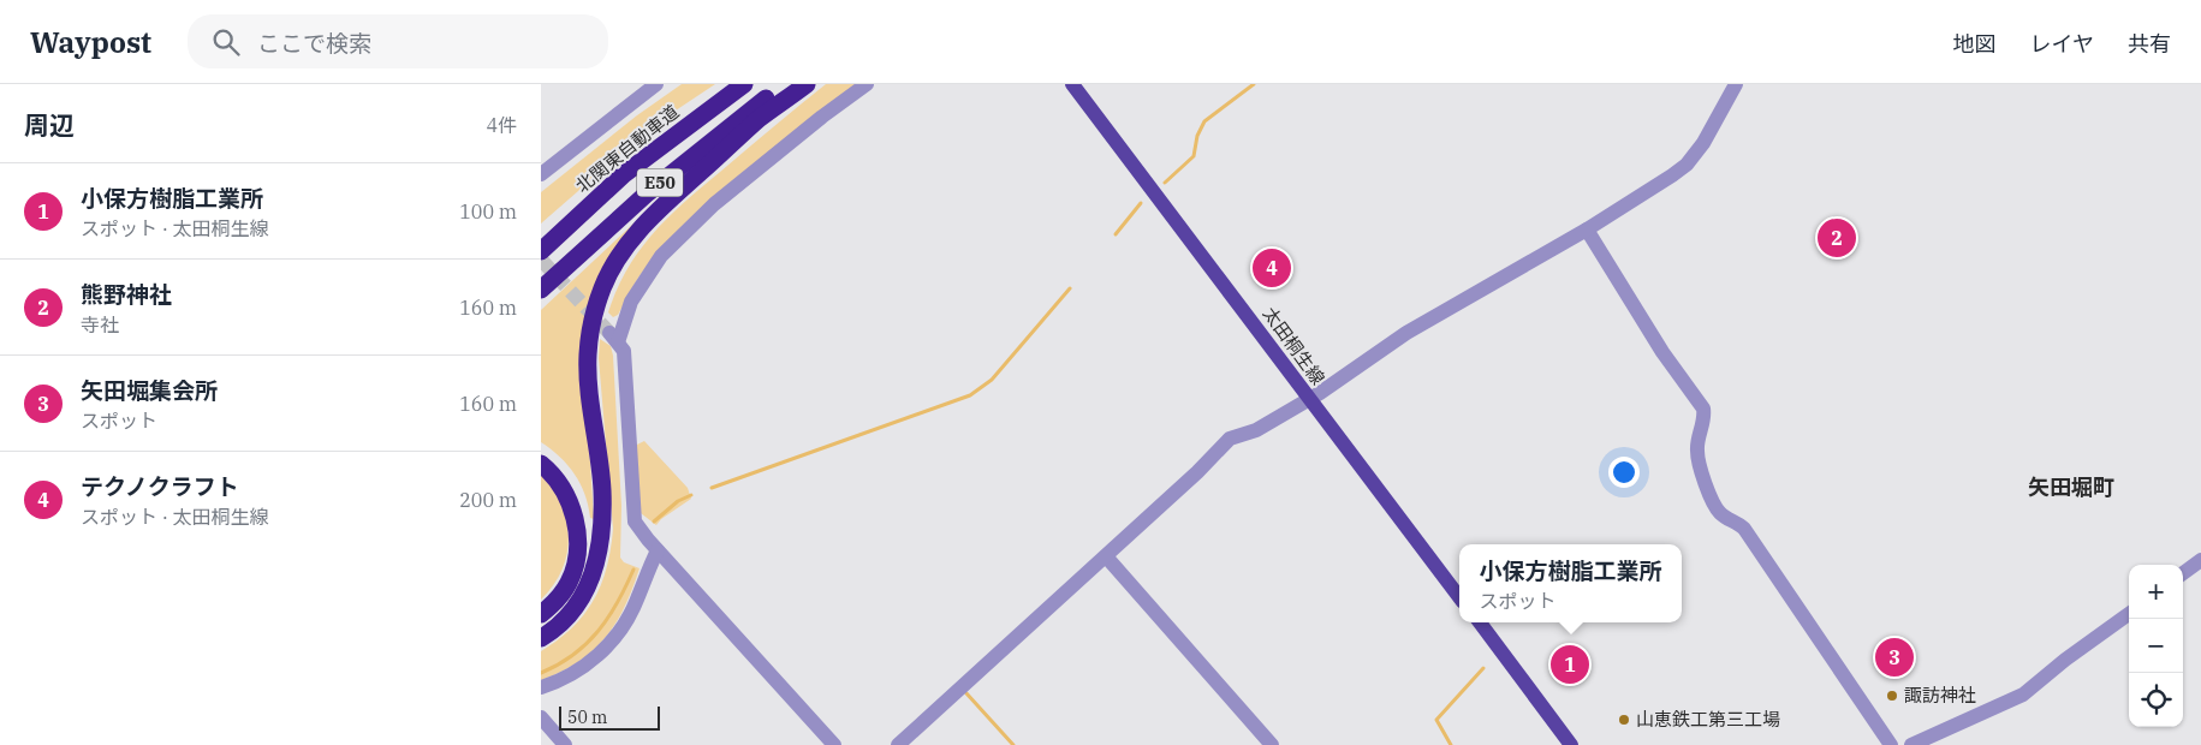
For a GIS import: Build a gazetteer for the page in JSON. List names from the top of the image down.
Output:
{
  "streets": {
    "highway": ["北関東自動車道", "E50"],
    "main road": ["太田桐生線"]
  },
  "districts": ["矢田堀町"],
  "places": ["諏訪神社", "山恵鉄工第三工場"],
  "scale_bar": "50 m",
  "page": {
    "header": "Waypost",
    "search": "ここで検索",
    "nav": ["地図", "レイヤ", "共有"],
    "heading": ["周辺", "4件"],
    "list": [
      {
        "mark": "1",
        "name": "小保方樹脂工業所",
        "note": "スポット · 太田桐生線",
        "value": "100 m"
      },
      {
        "mark": "2",
        "name": "熊野神社",
        "note": "寺社",
        "value": "160 m"
      },
      {
        "mark": "3",
        "name": "矢田堀集会所",
        "note": "スポット",
        "value": "160 m"
      },
      {
        "mark": "4",
        "name": "テクノクラフト",
        "note": "スポット · 太田桐生線",
        "value": "200 m"
      }
    ],
    "pins": [
      "2",
      "4",
      "3",
      "1"
    ],
    "popup": ["小保方樹脂工業所", "スポット"],
    "map_buttons": ["+", "−"],
    "scale": "50 m"
  }
}
